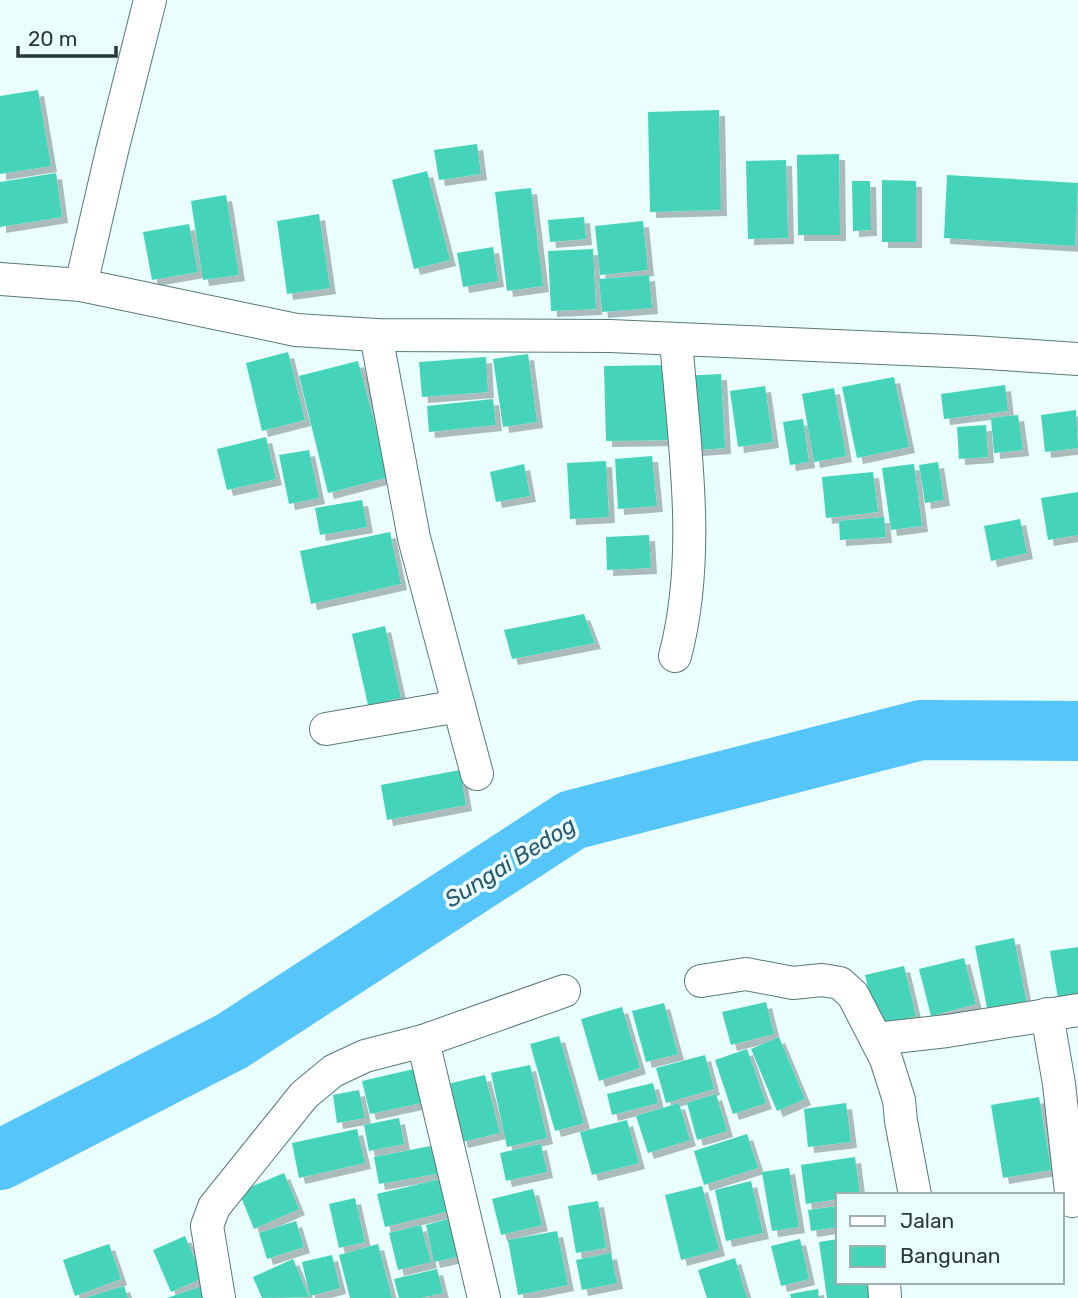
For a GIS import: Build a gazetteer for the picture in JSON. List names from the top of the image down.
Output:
{
  "water": ["Sungai Bedog"],
  "legend": ["Jalan", "Bangunan"],
  "scale_bar": "20 m"
}
